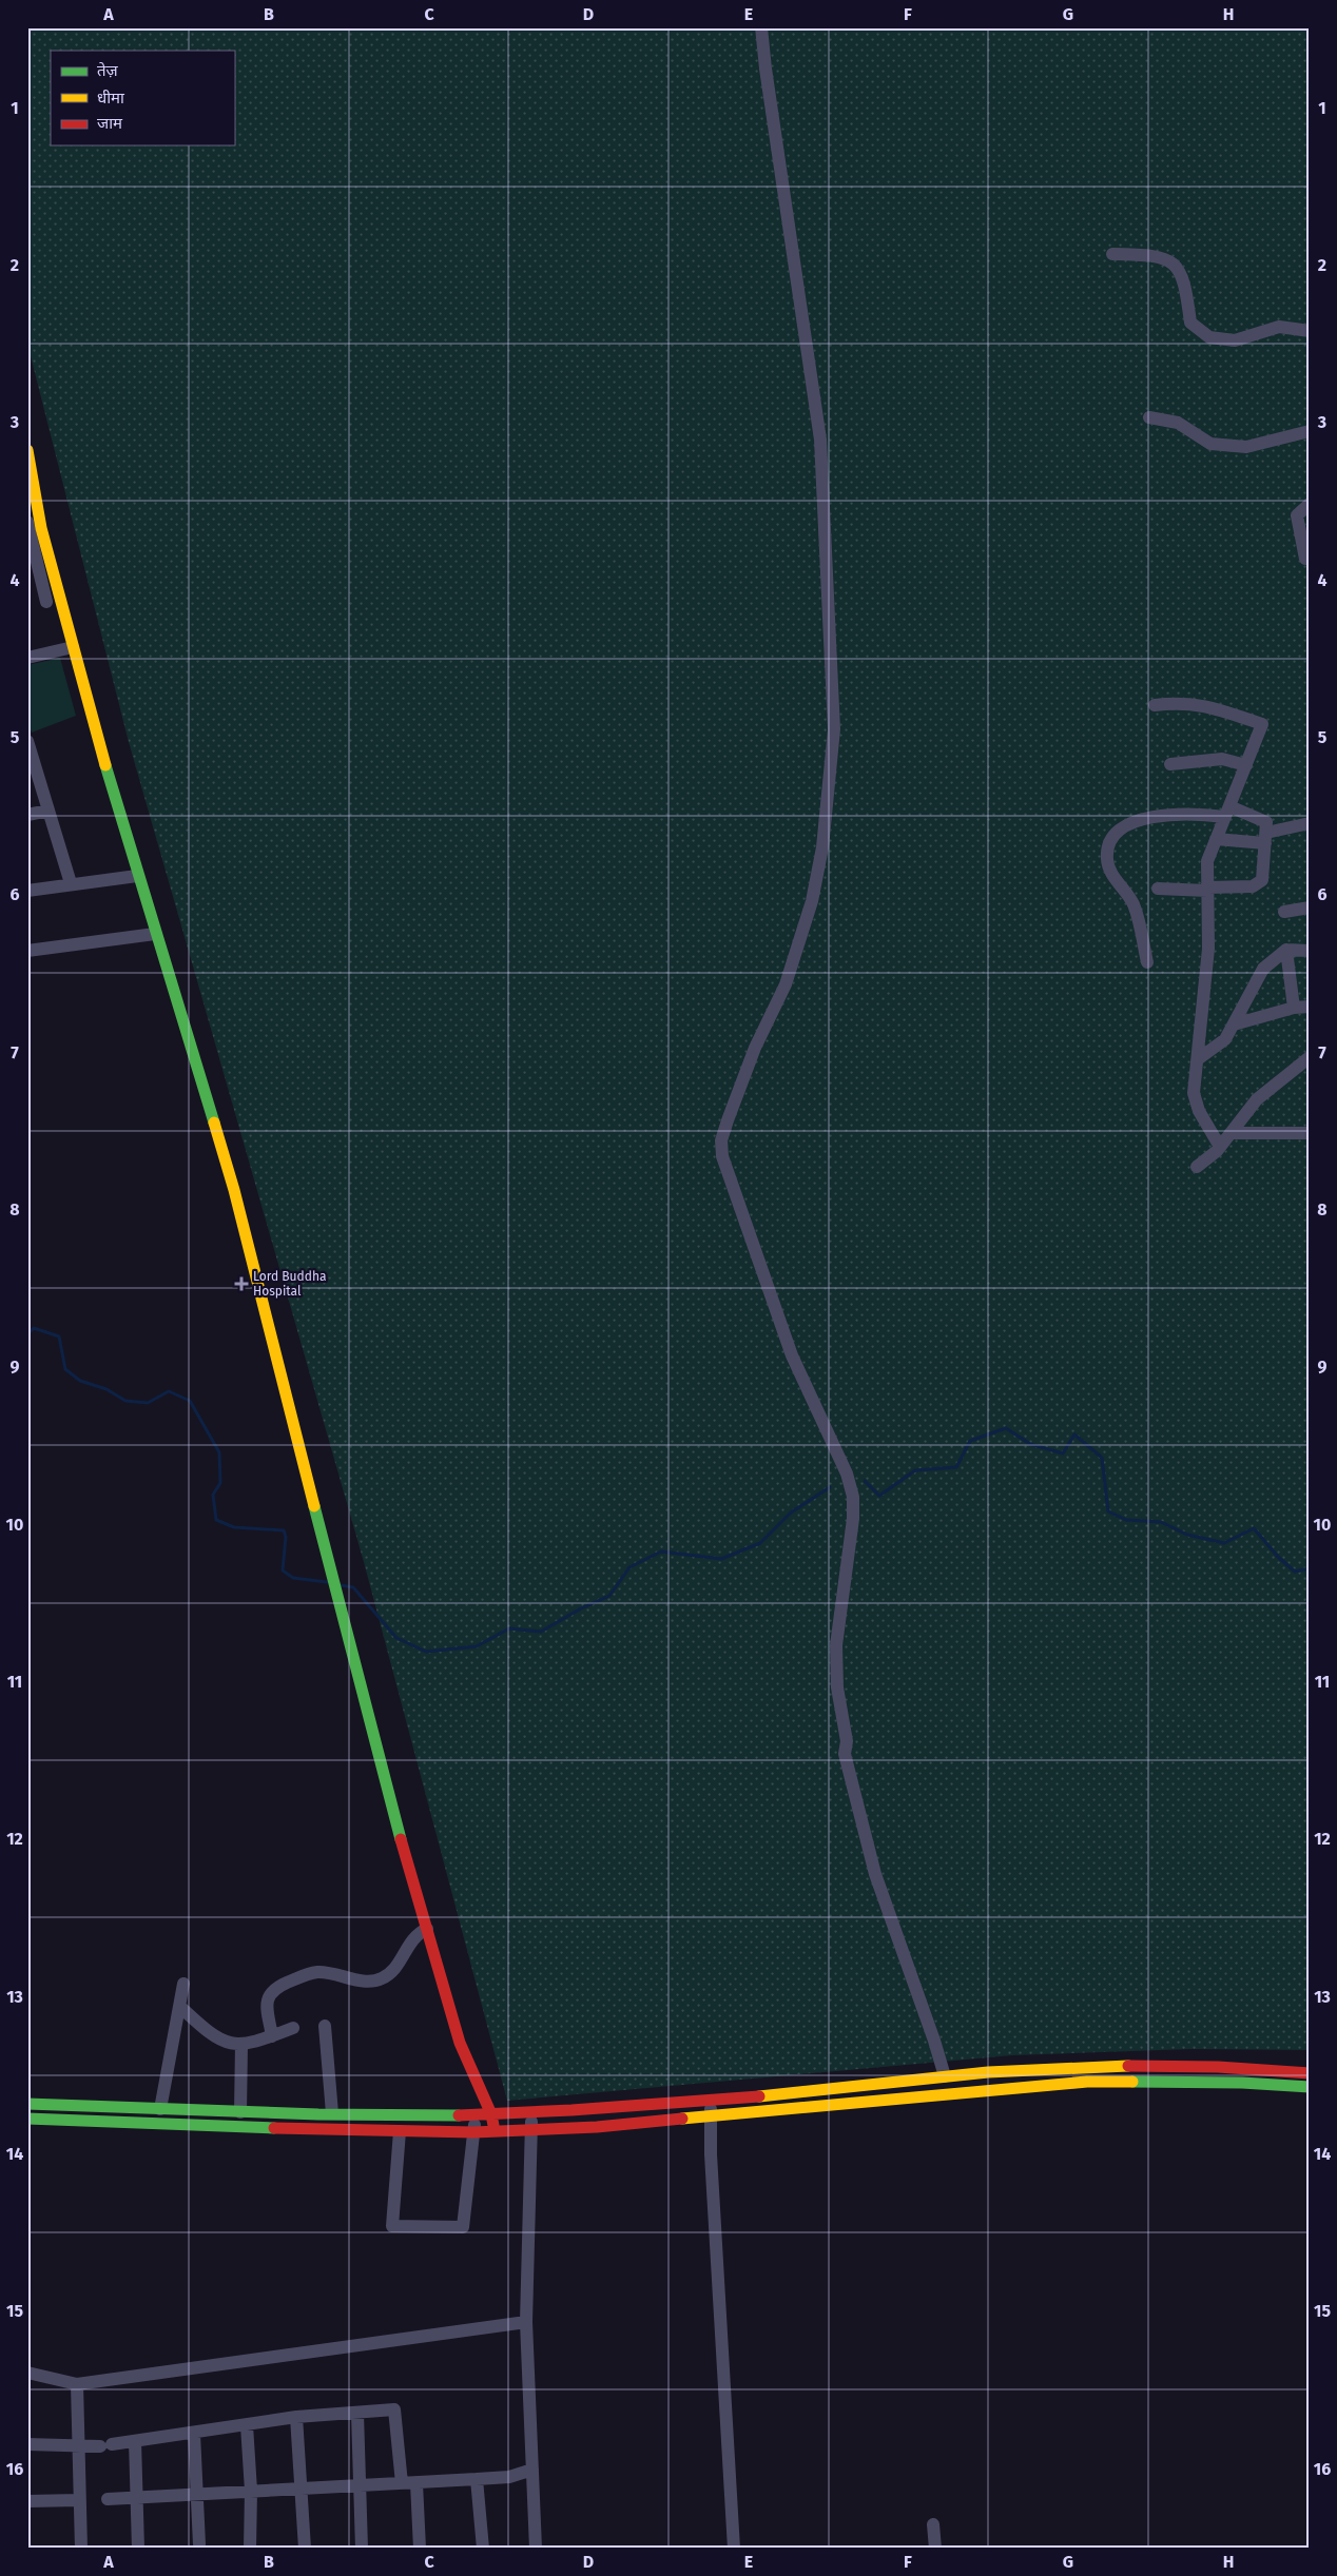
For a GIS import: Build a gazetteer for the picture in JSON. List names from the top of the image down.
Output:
{
  "places": {
    "health": ["Lord Buddha Hospital"]
  },
  "legend": ["तेज़", "धीमा", "जाम"],
  "grid": {
    "columns": [
      "A",
      "B",
      "C",
      "D",
      "E",
      "F",
      "G",
      "H"
    ],
    "rows": [
      "1",
      "2",
      "3",
      "4",
      "5",
      "6",
      "7",
      "8",
      "9",
      "10",
      "11",
      "12",
      "13",
      "14",
      "15",
      "16"
    ]
  }
}
